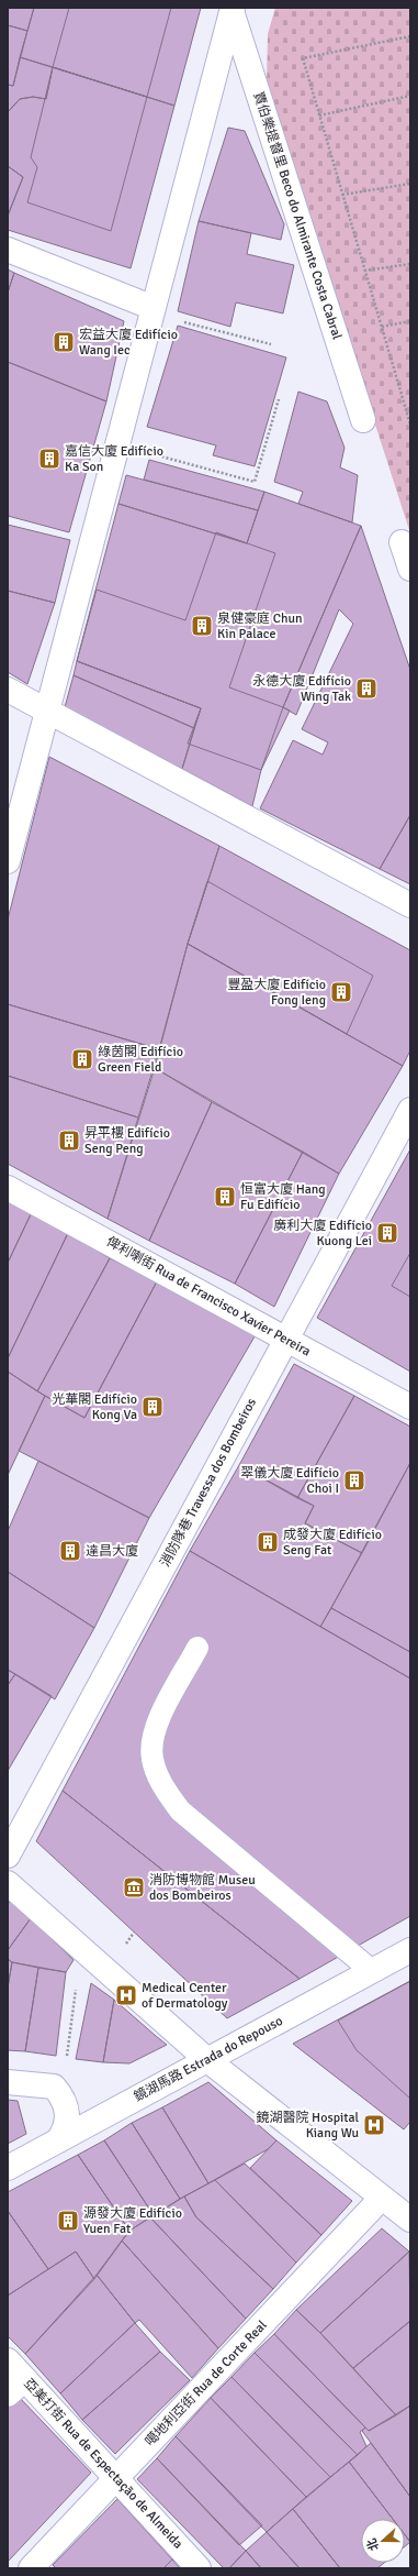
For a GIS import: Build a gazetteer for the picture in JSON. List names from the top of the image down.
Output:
{
  "streets": {
    "street": [
      "賈伯樂提督里 Beco do Almirante Costa Cabral",
      "俾利喇街 Rua de Francisco Xavier Pereira",
      "消防隊巷 Travessa dos Bombeiros",
      "鏡湖馬路 Estrada do Repouso",
      "噶地利亞街 Rua de Corte Real",
      "亞美打街 Rua de Espectação de Almeida"
    ]
  },
  "crossings": [
    ["俾利喇街 Rua de Francisco Xavier Pereira", "消防隊巷 Travessa dos Bombeiros"],
    ["噶地利亞街 Rua de Corte Real", "亞美打街 Rua de Espectação de Almeida"]
  ],
  "places": {
    "building": [
      "宏益大廈 Edifício Wang Iec",
      "嘉信大廈 Edifício Ka Son",
      "泉健豪庭 Chun Kin Palace",
      "永德大廈 Edifício Wing Tak",
      "豐盈大廈 Edifício Fong Ieng",
      "綠茵閣 Edifício Green Field",
      "昇平樓 Edifício Seng Peng",
      "恒富大廈 Hang Fu Edifício",
      "廣利大廈 Edifício Kuong Lei",
      "光華閣 Edifício Kong Va",
      "翠儀大廈 Edifício Choi I",
      "成發大廈 Edifício Seng Fat",
      "達昌大廈",
      "源發大廈 Edifício Yuen Fat"
    ],
    "museum": ["消防博物館 Museu dos Bombeiros"],
    "hospital": ["Medical Center of Dermatology", "鏡湖醫院 Hospital Kiang Wu"]
  },
  "north": "left"
}
